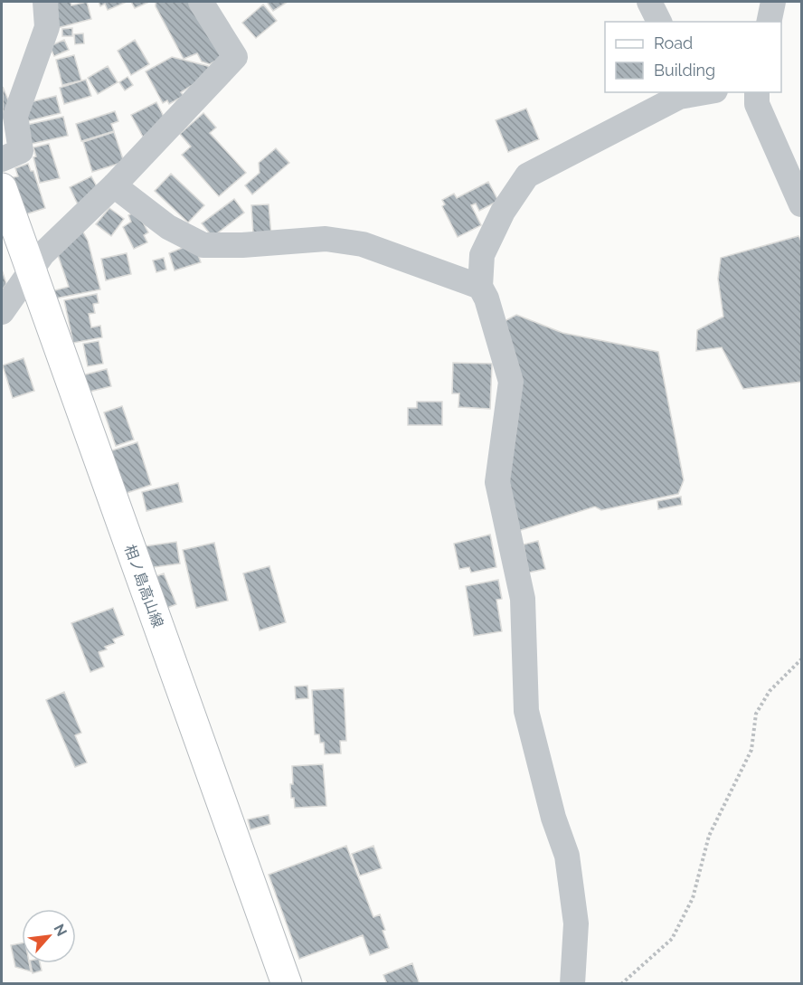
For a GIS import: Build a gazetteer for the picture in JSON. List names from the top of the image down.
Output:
{
  "streets": {
    "main road": ["相ノ島高山線"]
  },
  "legend": ["Road", "Building"],
  "north": "top right"
}
